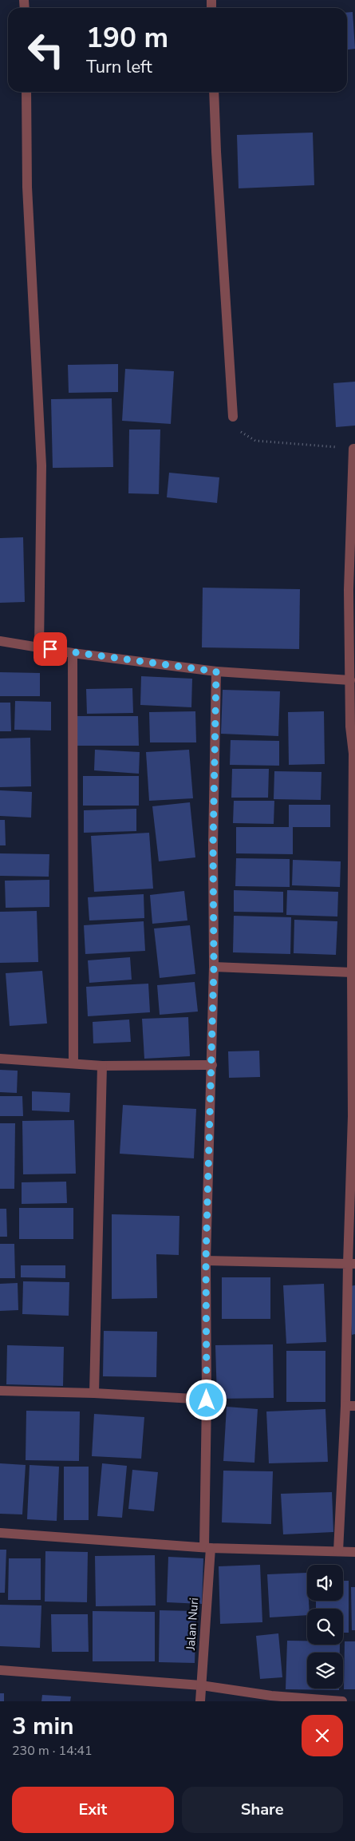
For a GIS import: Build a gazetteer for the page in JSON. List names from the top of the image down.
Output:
{
  "streets": {
    "street": ["Jalan Nuri"]
  },
  "page": {
    "turn": ["190 m", "Turn left"],
    "heading": ["3 min", "230 m · 14:41"],
    "buttons": ["Exit", "Share"]
  }
}
